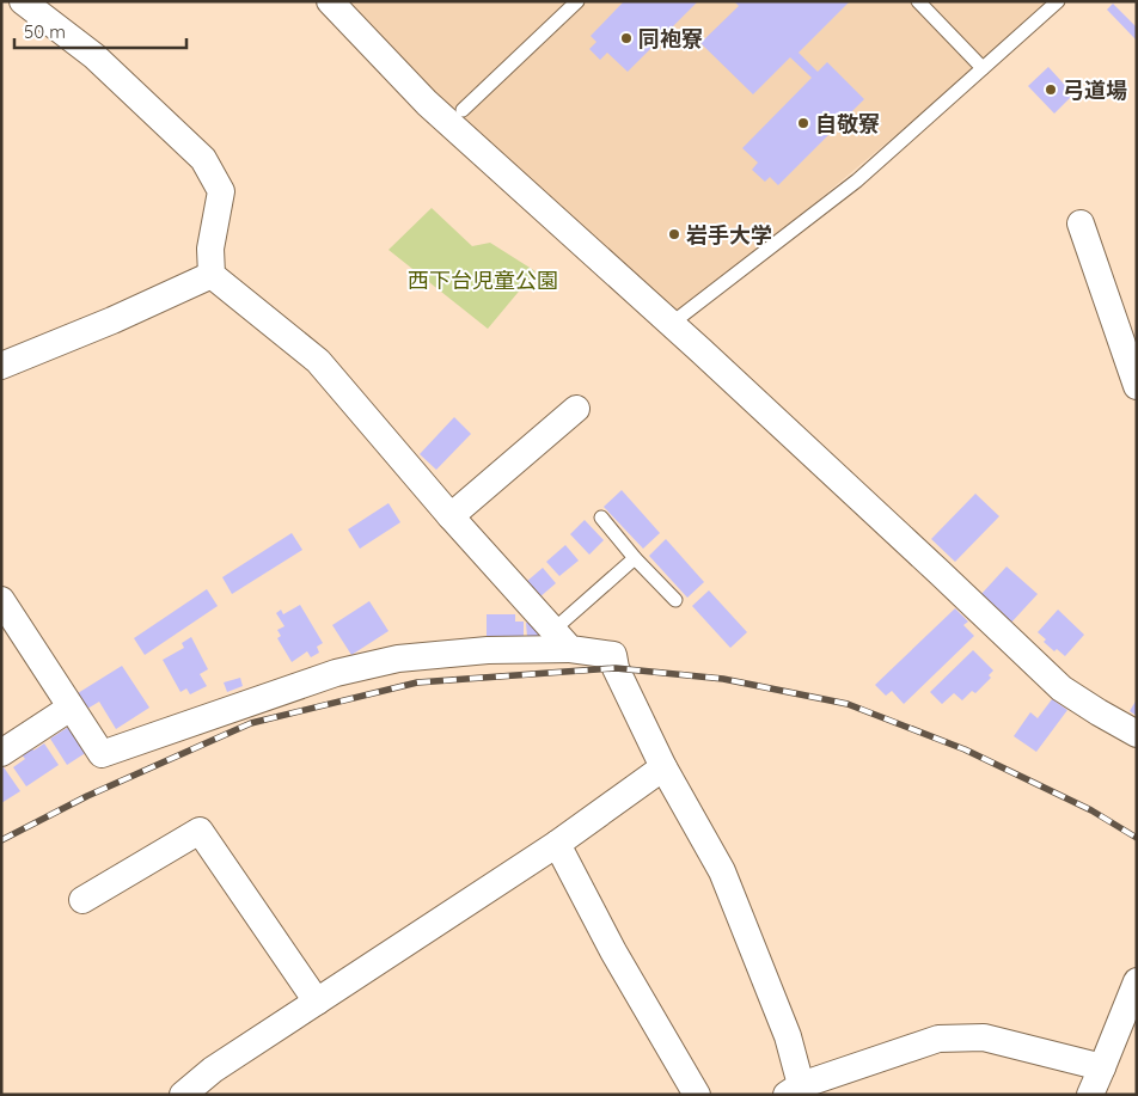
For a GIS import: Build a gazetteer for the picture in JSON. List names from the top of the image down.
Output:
{
  "parks": ["西下台児童公園"],
  "places": [
    "同袍寮",
    "弓道場",
    "自敬寮",
    "岩手大学"
  ],
  "scale_bar": "50 m"
}
